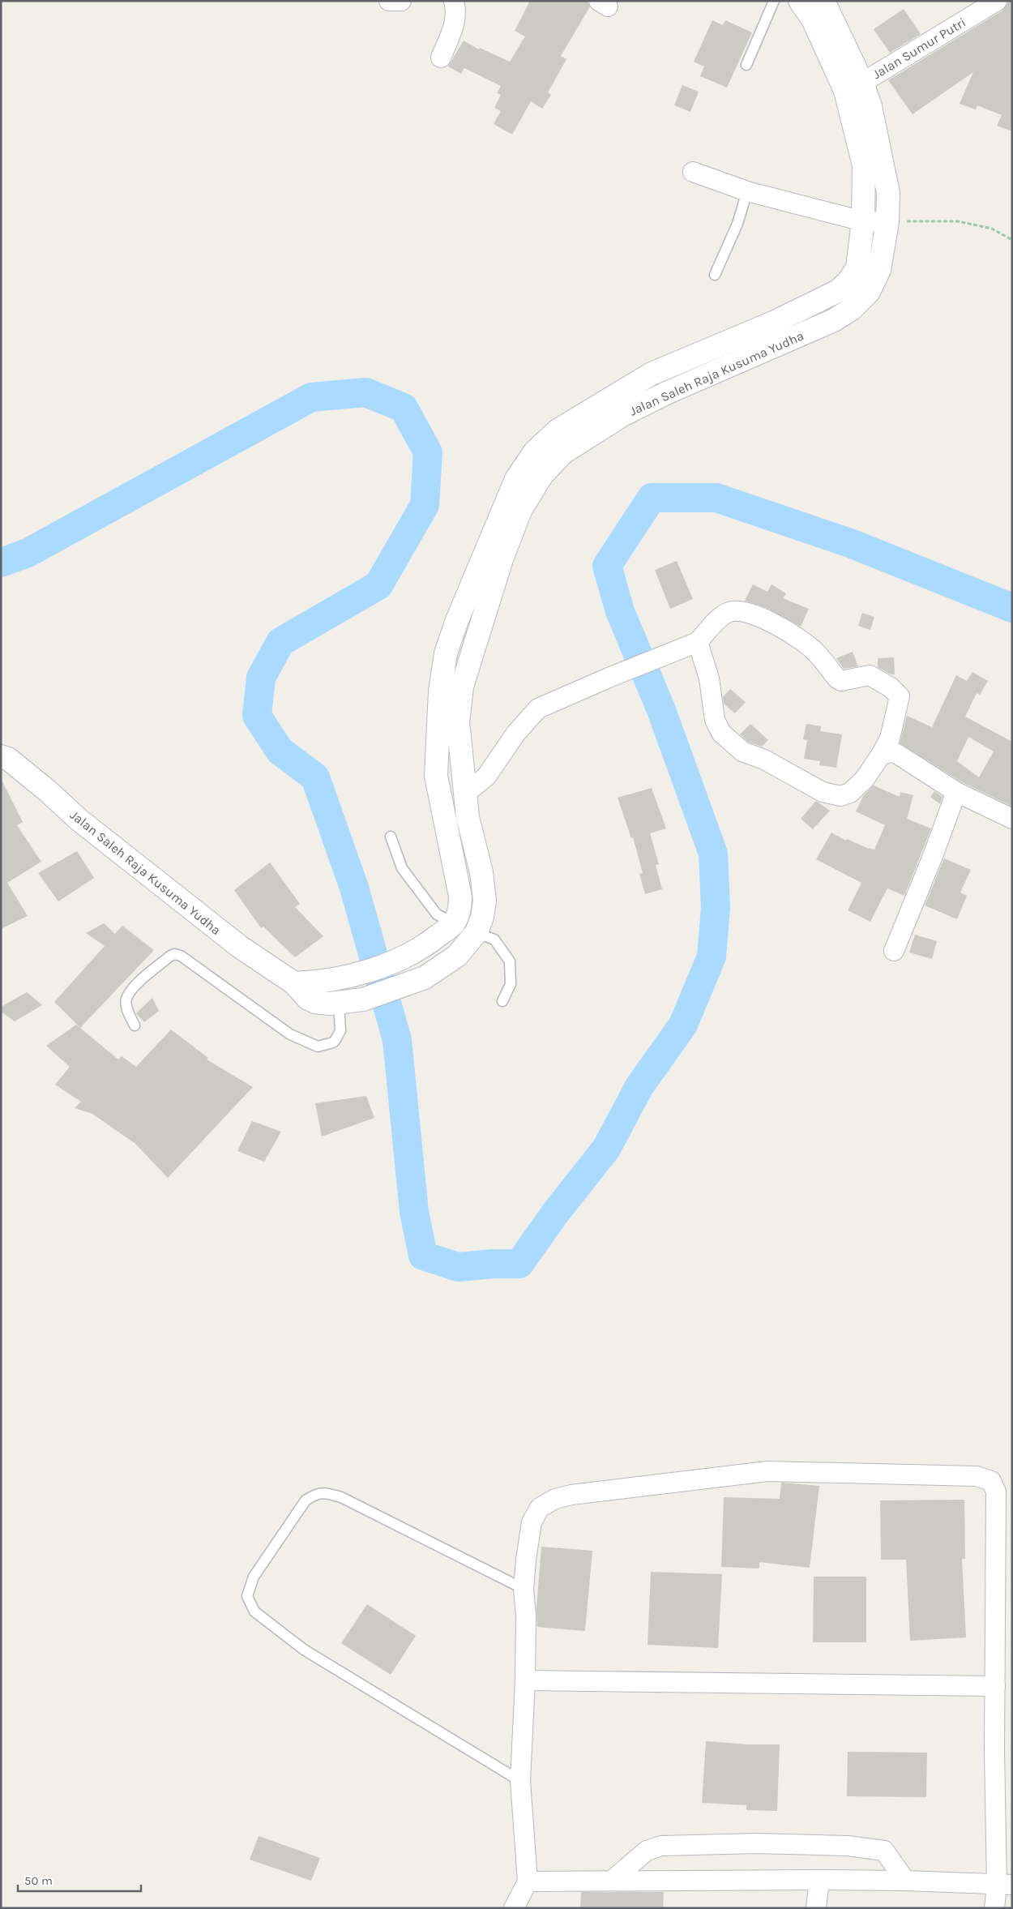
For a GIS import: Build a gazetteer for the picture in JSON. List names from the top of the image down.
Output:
{
  "streets": {
    "street": ["Jalan Sumur Putri", "Jalan Saleh Raja Kusuma Yudha"]
  },
  "crossings": [
    ["Jalan Sumur Putri", "Jalan Saleh Raja Kusuma Yudha"]
  ],
  "scale_bar": "50 m"
}
